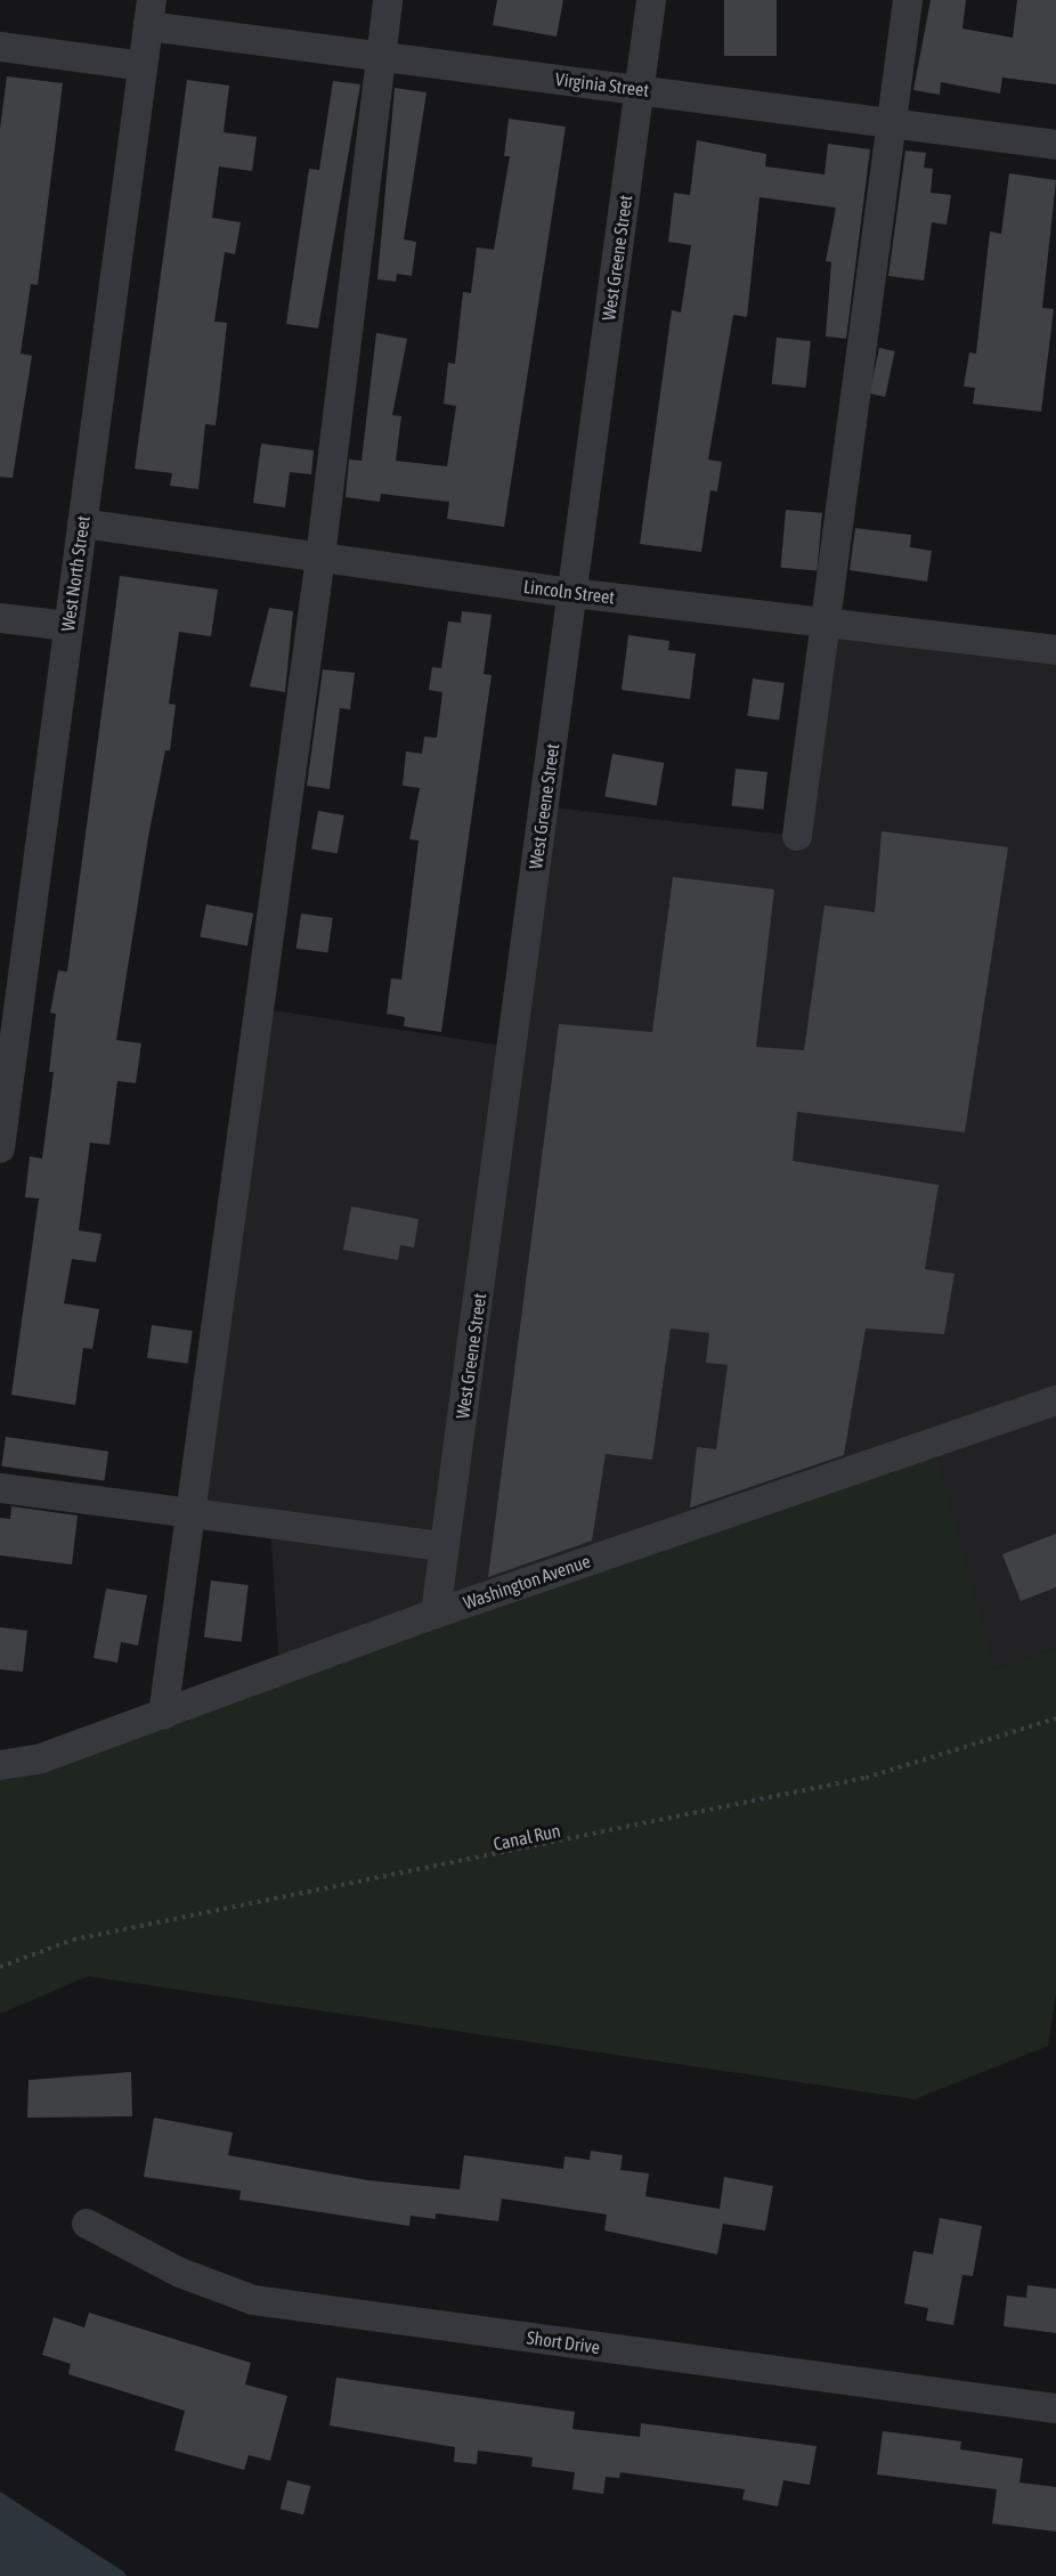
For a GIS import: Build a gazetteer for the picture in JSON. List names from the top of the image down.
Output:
{
  "streets": {
    "street": [
      "Virginia Street",
      "West Greene Street",
      "West North Street",
      "Lincoln Street",
      "Washington Avenue",
      "Short Drive"
    ],
    "path": ["Canal Run"]
  },
  "crossings": [
    ["Virginia Street", "West Greene Street"],
    ["Virginia Street", "West North Street"],
    ["West Greene Street", "Lincoln Street"],
    ["West Greene Street", "Washington Avenue"],
    ["West North Street", "Lincoln Street"]
  ]
}
